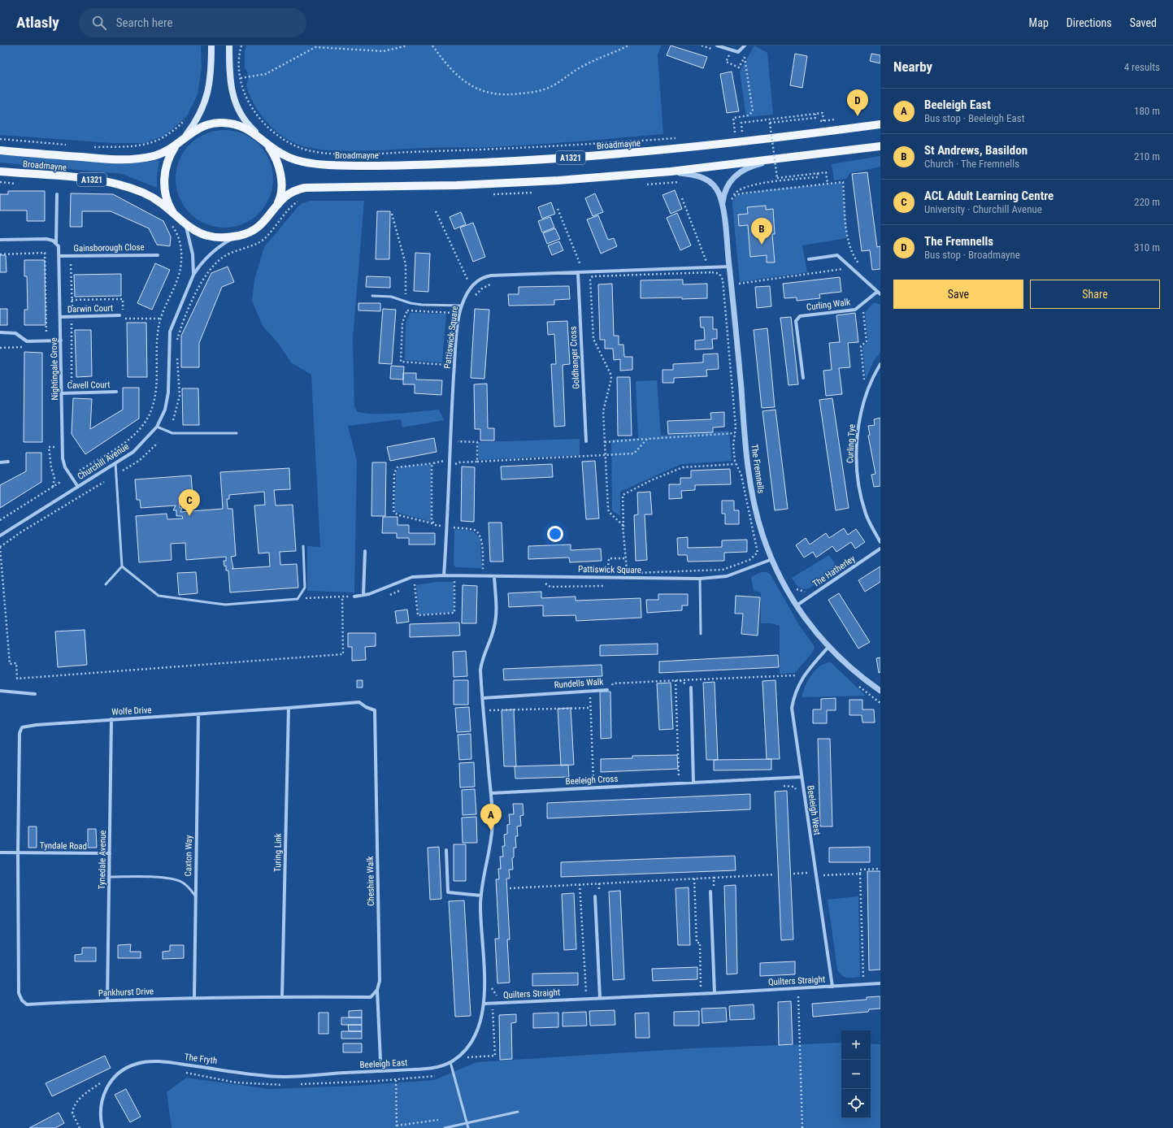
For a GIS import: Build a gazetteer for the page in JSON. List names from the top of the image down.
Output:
{
  "streets": {
    "main road": ["Broadmayne", "A1321"],
    "street": [
      "Gainsborough Close",
      "Curling Walk",
      "Darwin Court",
      "Pattiswick Square",
      "Goldhanger Cross",
      "Nightingale Grove",
      "Cavell Court",
      "Curling Tye",
      "Churchill Avenue",
      "The Fremnells",
      "The Hatherley",
      "Rundells Walk",
      "Wolfe Drive",
      "Beeleigh Cross",
      "Beeleigh West",
      "Tyndale Road",
      "Turing Link",
      "Caxton Way",
      "Tynedale Avenue",
      "Cheshire Walk",
      "Quilters Straight",
      "Pankhurst Drive",
      "The Fryth",
      "Beeleigh East"
    ]
  },
  "crossings": [
    ["Broadmayne", "Churchill Avenue"],
    ["Broadmayne", "The Fremnells"],
    ["Gainsborough Close", "Nightingale Grove"],
    ["Darwin Court", "Nightingale Grove"],
    ["Pattiswick Square", "Goldhanger Cross"],
    ["Pattiswick Square", "The Fremnells"],
    ["Pattiswick Square", "Beeleigh East"],
    ["Nightingale Grove", "Cavell Court"],
    ["Nightingale Grove", "Churchill Avenue"],
    ["The Fremnells", "The Hatherley"],
    ["The Fremnells", "Beeleigh West"],
    ["Rundells Walk", "Beeleigh East"],
    ["Wolfe Drive", "Tyndale Road"],
    ["Wolfe Drive", "Turing Link"],
    ["Wolfe Drive", "Caxton Way"],
    ["Wolfe Drive", "Tynedale Avenue"],
    ["Wolfe Drive", "Cheshire Walk"],
    ["Wolfe Drive", "Pankhurst Drive"],
    ["Beeleigh Cross", "Beeleigh West"],
    ["Beeleigh Cross", "Beeleigh East"],
    ["Beeleigh West", "Quilters Straight"],
    ["Tyndale Road", "Tynedale Avenue"],
    ["Tyndale Road", "Pankhurst Drive"],
    ["Turing Link", "Pankhurst Drive"],
    ["Caxton Way", "Pankhurst Drive"],
    ["Tynedale Avenue", "Pankhurst Drive"],
    ["Cheshire Walk", "Pankhurst Drive"],
    ["Quilters Straight", "Beeleigh East"],
    ["The Fryth", "Beeleigh East"]
  ],
  "page": {
    "header": "Atlasly",
    "search": "Search here",
    "nav": ["Map", "Directions", "Saved"],
    "heading": ["Nearby", "4 results"],
    "list": [
      {
        "mark": "A",
        "name": "Beeleigh East",
        "note": "Bus stop · Beeleigh East",
        "value": "180 m"
      },
      {
        "mark": "B",
        "name": "St Andrews, Basildon",
        "note": "Church · The Fremnells",
        "value": "210 m"
      },
      {
        "mark": "C",
        "name": "ACL Adult Learning Centre",
        "note": "University · Churchill Avenue",
        "value": "220 m"
      },
      {
        "mark": "D",
        "name": "The Fremnells",
        "note": "Bus stop · Broadmayne",
        "value": "310 m"
      }
    ],
    "pins": [
      "D",
      "B",
      "C",
      "A"
    ],
    "buttons": ["Save", "Share"],
    "map_buttons": ["+", "−"]
  }
}
